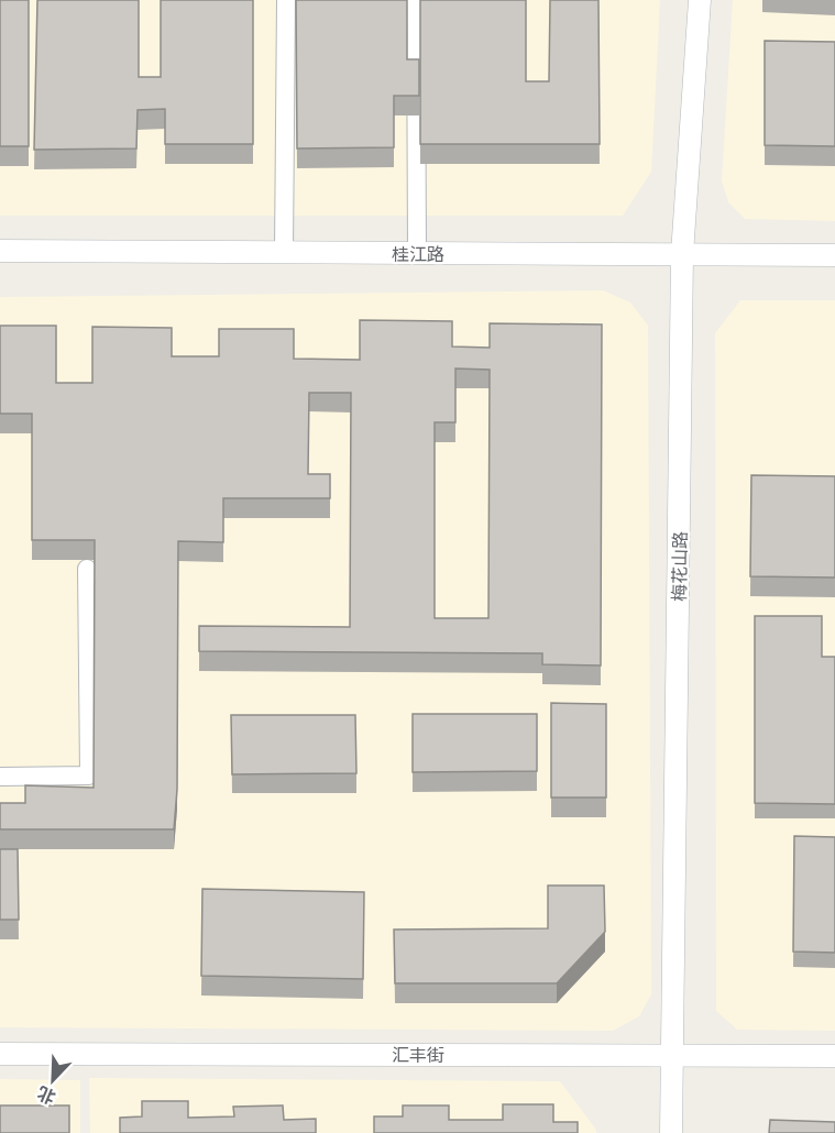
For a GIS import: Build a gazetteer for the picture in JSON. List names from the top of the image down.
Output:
{
  "streets": {
    "street": ["桂江路", "梅花山路", "汇丰街"]
  },
  "crossings": [
    ["桂江路", "梅花山路"],
    ["梅花山路", "汇丰街"]
  ],
  "north": "bottom left"
}
